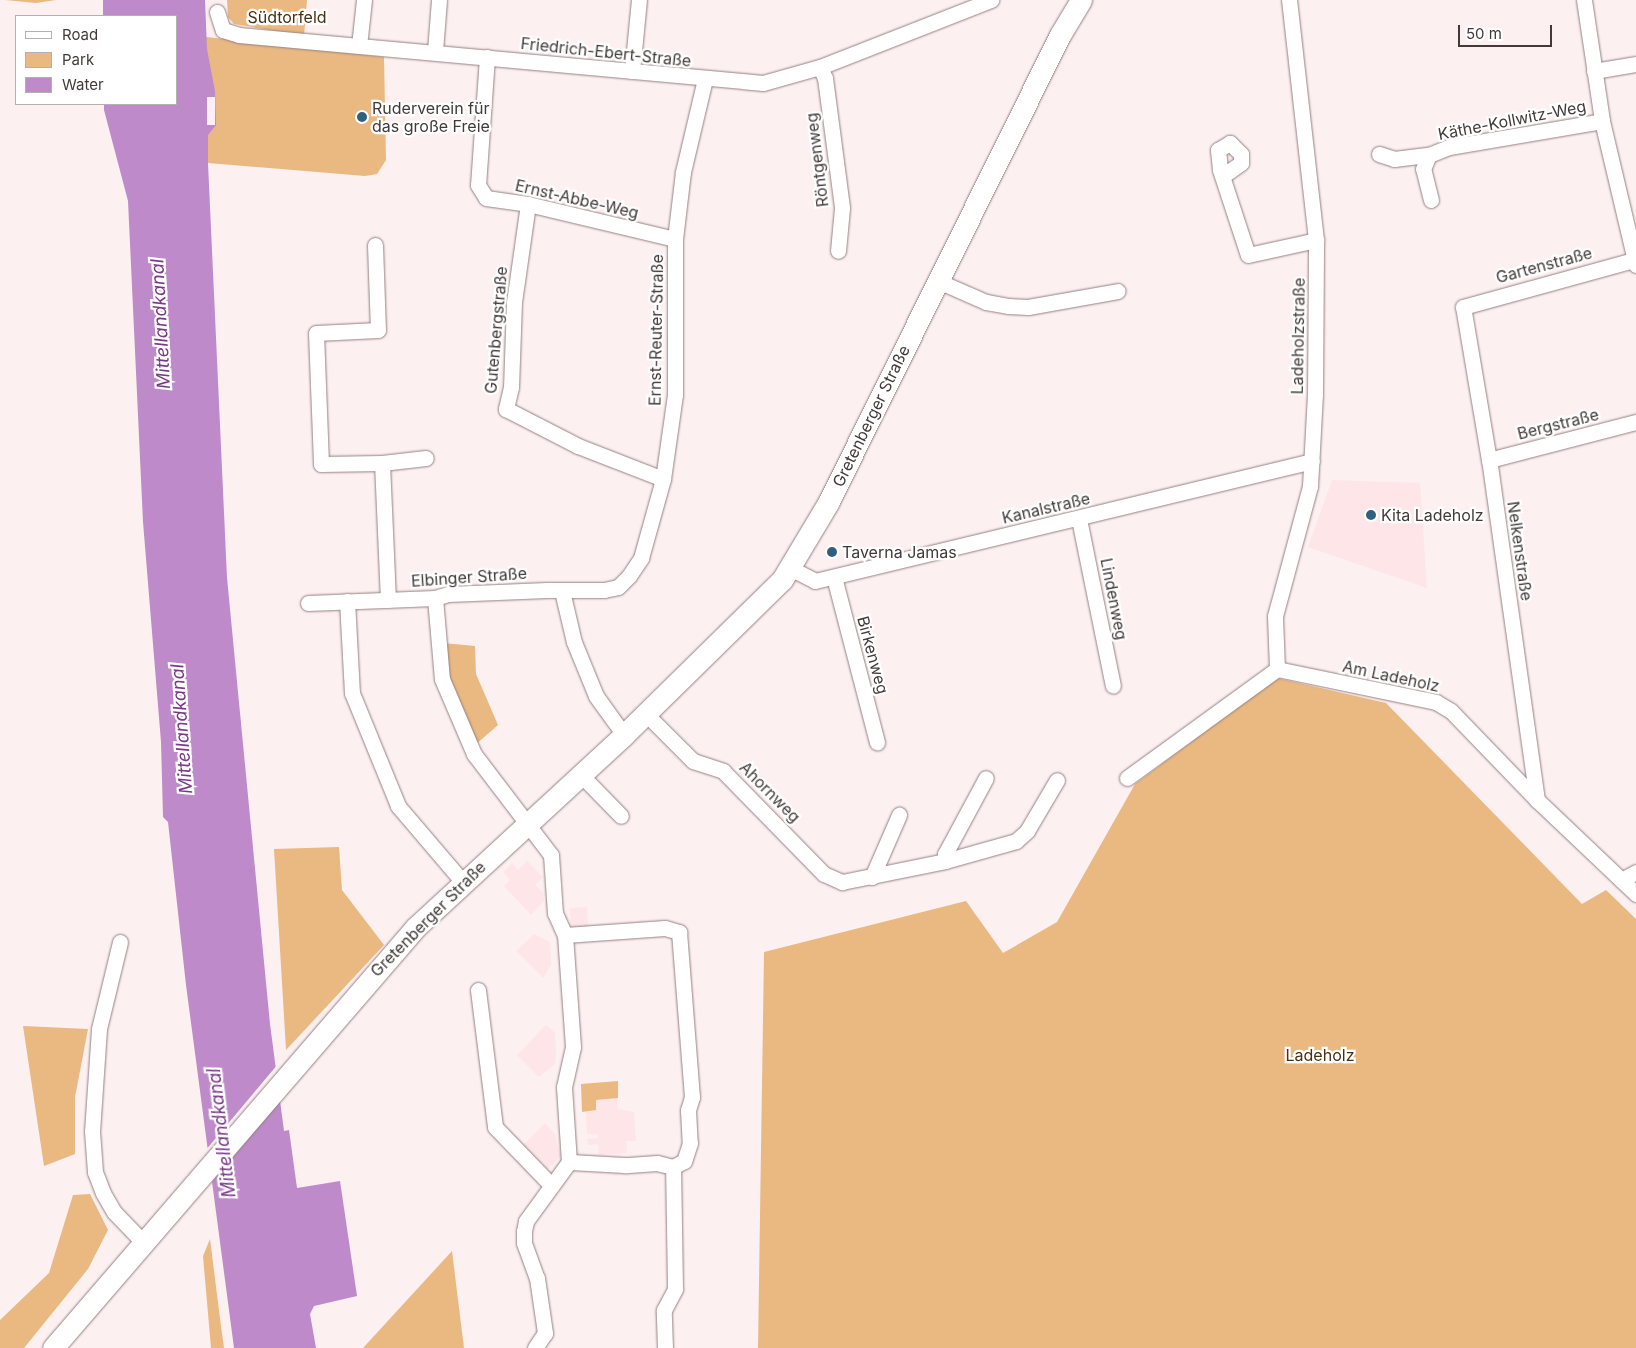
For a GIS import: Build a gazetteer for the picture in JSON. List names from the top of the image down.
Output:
{
  "streets": {
    "main road": ["Gretenberger Straße"],
    "street": [
      "Friedrich-Ebert-Straße",
      "Käthe-Kollwitz-Weg",
      "Röntgenweg",
      "Ernst-Abbe-Weg",
      "Gartenstraße",
      "Gutenbergstraße",
      "Ernst-Reuter-Straße",
      "Ladeholzstraße",
      "Bergstraße",
      "Kanalstraße",
      "Nelkenstraße",
      "Elbinger Straße",
      "Lindenweg",
      "Birkenweg",
      "Am Ladeholz",
      "Ahornweg"
    ]
  },
  "crossings": [
    ["Friedrich-Ebert-Straße", "Röntgenweg"],
    ["Friedrich-Ebert-Straße", "Ernst-Abbe-Weg"],
    ["Friedrich-Ebert-Straße", "Ernst-Reuter-Straße"],
    ["Ernst-Abbe-Weg", "Gutenbergstraße"],
    ["Ernst-Abbe-Weg", "Ernst-Reuter-Straße"],
    ["Gartenstraße", "Nelkenstraße"],
    ["Gutenbergstraße", "Ernst-Reuter-Straße"],
    ["Ernst-Reuter-Straße", "Elbinger Straße"],
    ["Ladeholzstraße", "Kanalstraße"],
    ["Ladeholzstraße", "Am Ladeholz"],
    ["Gretenberger Straße", "Kanalstraße"],
    ["Gretenberger Straße", "Ahornweg"],
    ["Bergstraße", "Nelkenstraße"],
    ["Kanalstraße", "Lindenweg"],
    ["Kanalstraße", "Birkenweg"],
    ["Nelkenstraße", "Am Ladeholz"]
  ],
  "water": ["Mittellandkanal"],
  "parks": ["Südtorfeld", "Ladeholz"],
  "places": ["Ruderverein für das große Freie", "Kita Ladeholz", "Taverna Jamas"],
  "legend": ["Road", "Park", "Water"],
  "scale_bar": "50 m"
}
